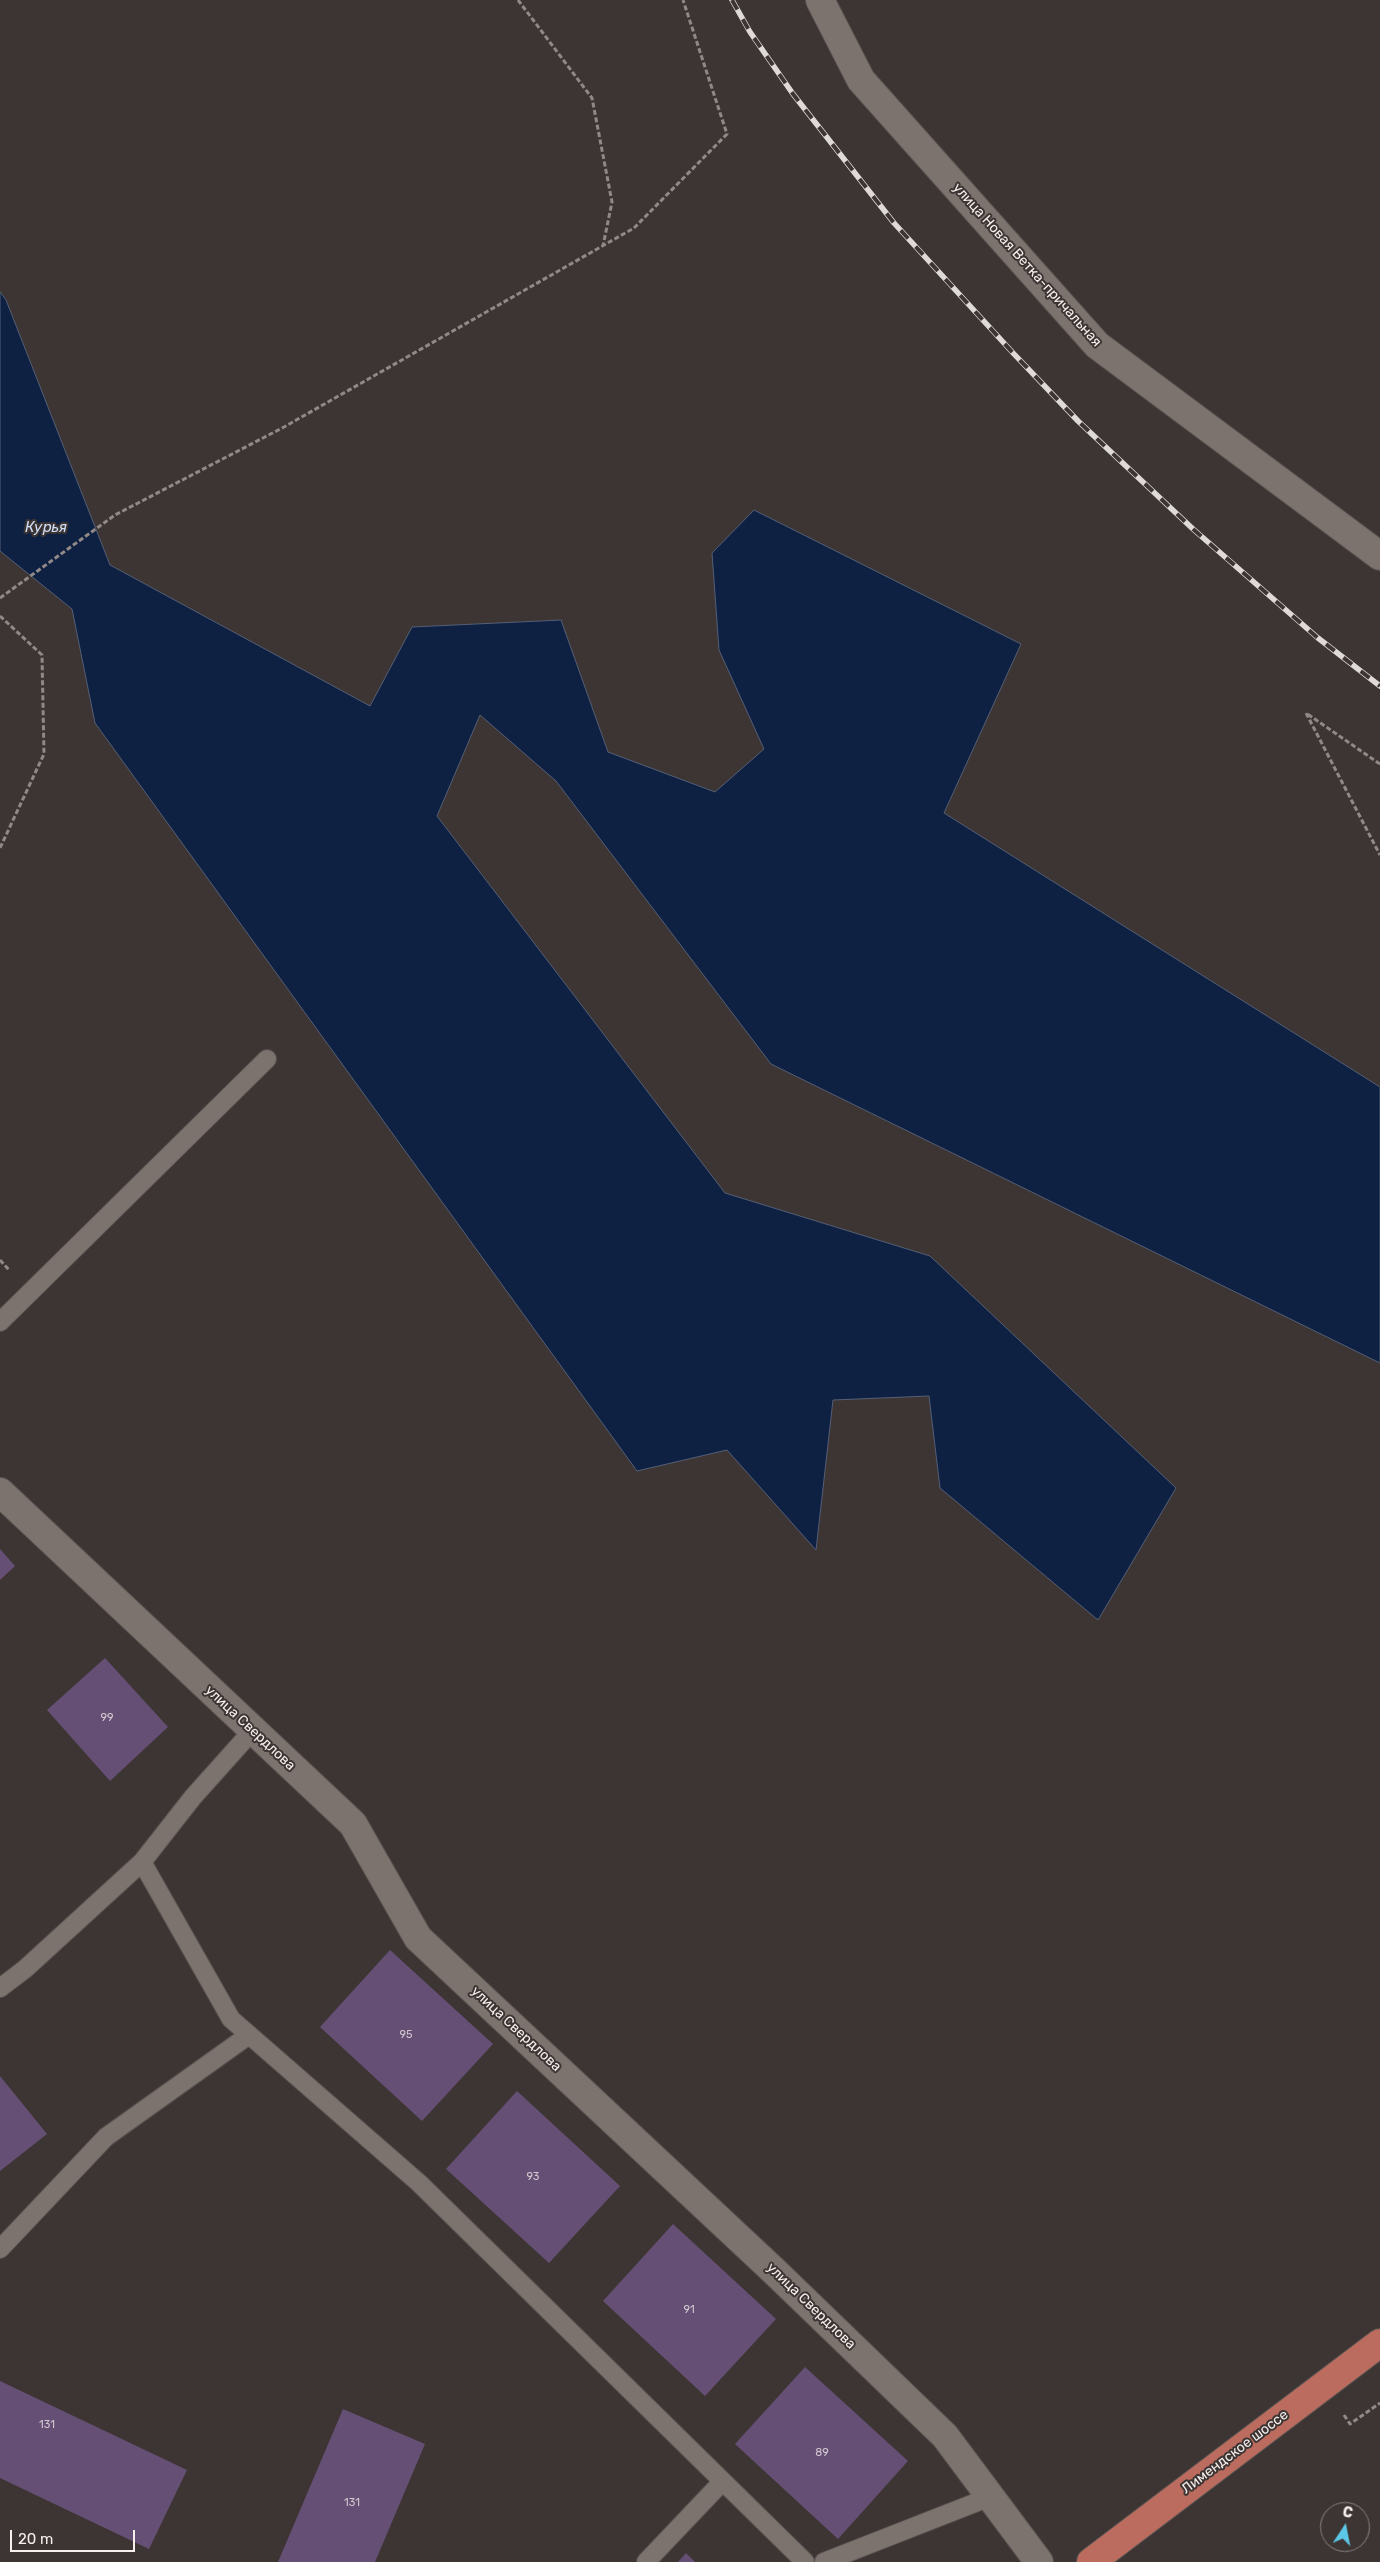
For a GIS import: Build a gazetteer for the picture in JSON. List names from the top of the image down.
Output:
{
  "streets": {
    "main road": ["Лимендское шоссе"],
    "street": ["улица Новая Ветка-причальная", "улица Свердлова"]
  },
  "water": ["Курья"],
  "house_numbers": [
    "99",
    "95",
    "93",
    "91",
    "131",
    "89",
    "131"
  ],
  "scale_bar": "20 m",
  "north": "top"
}
